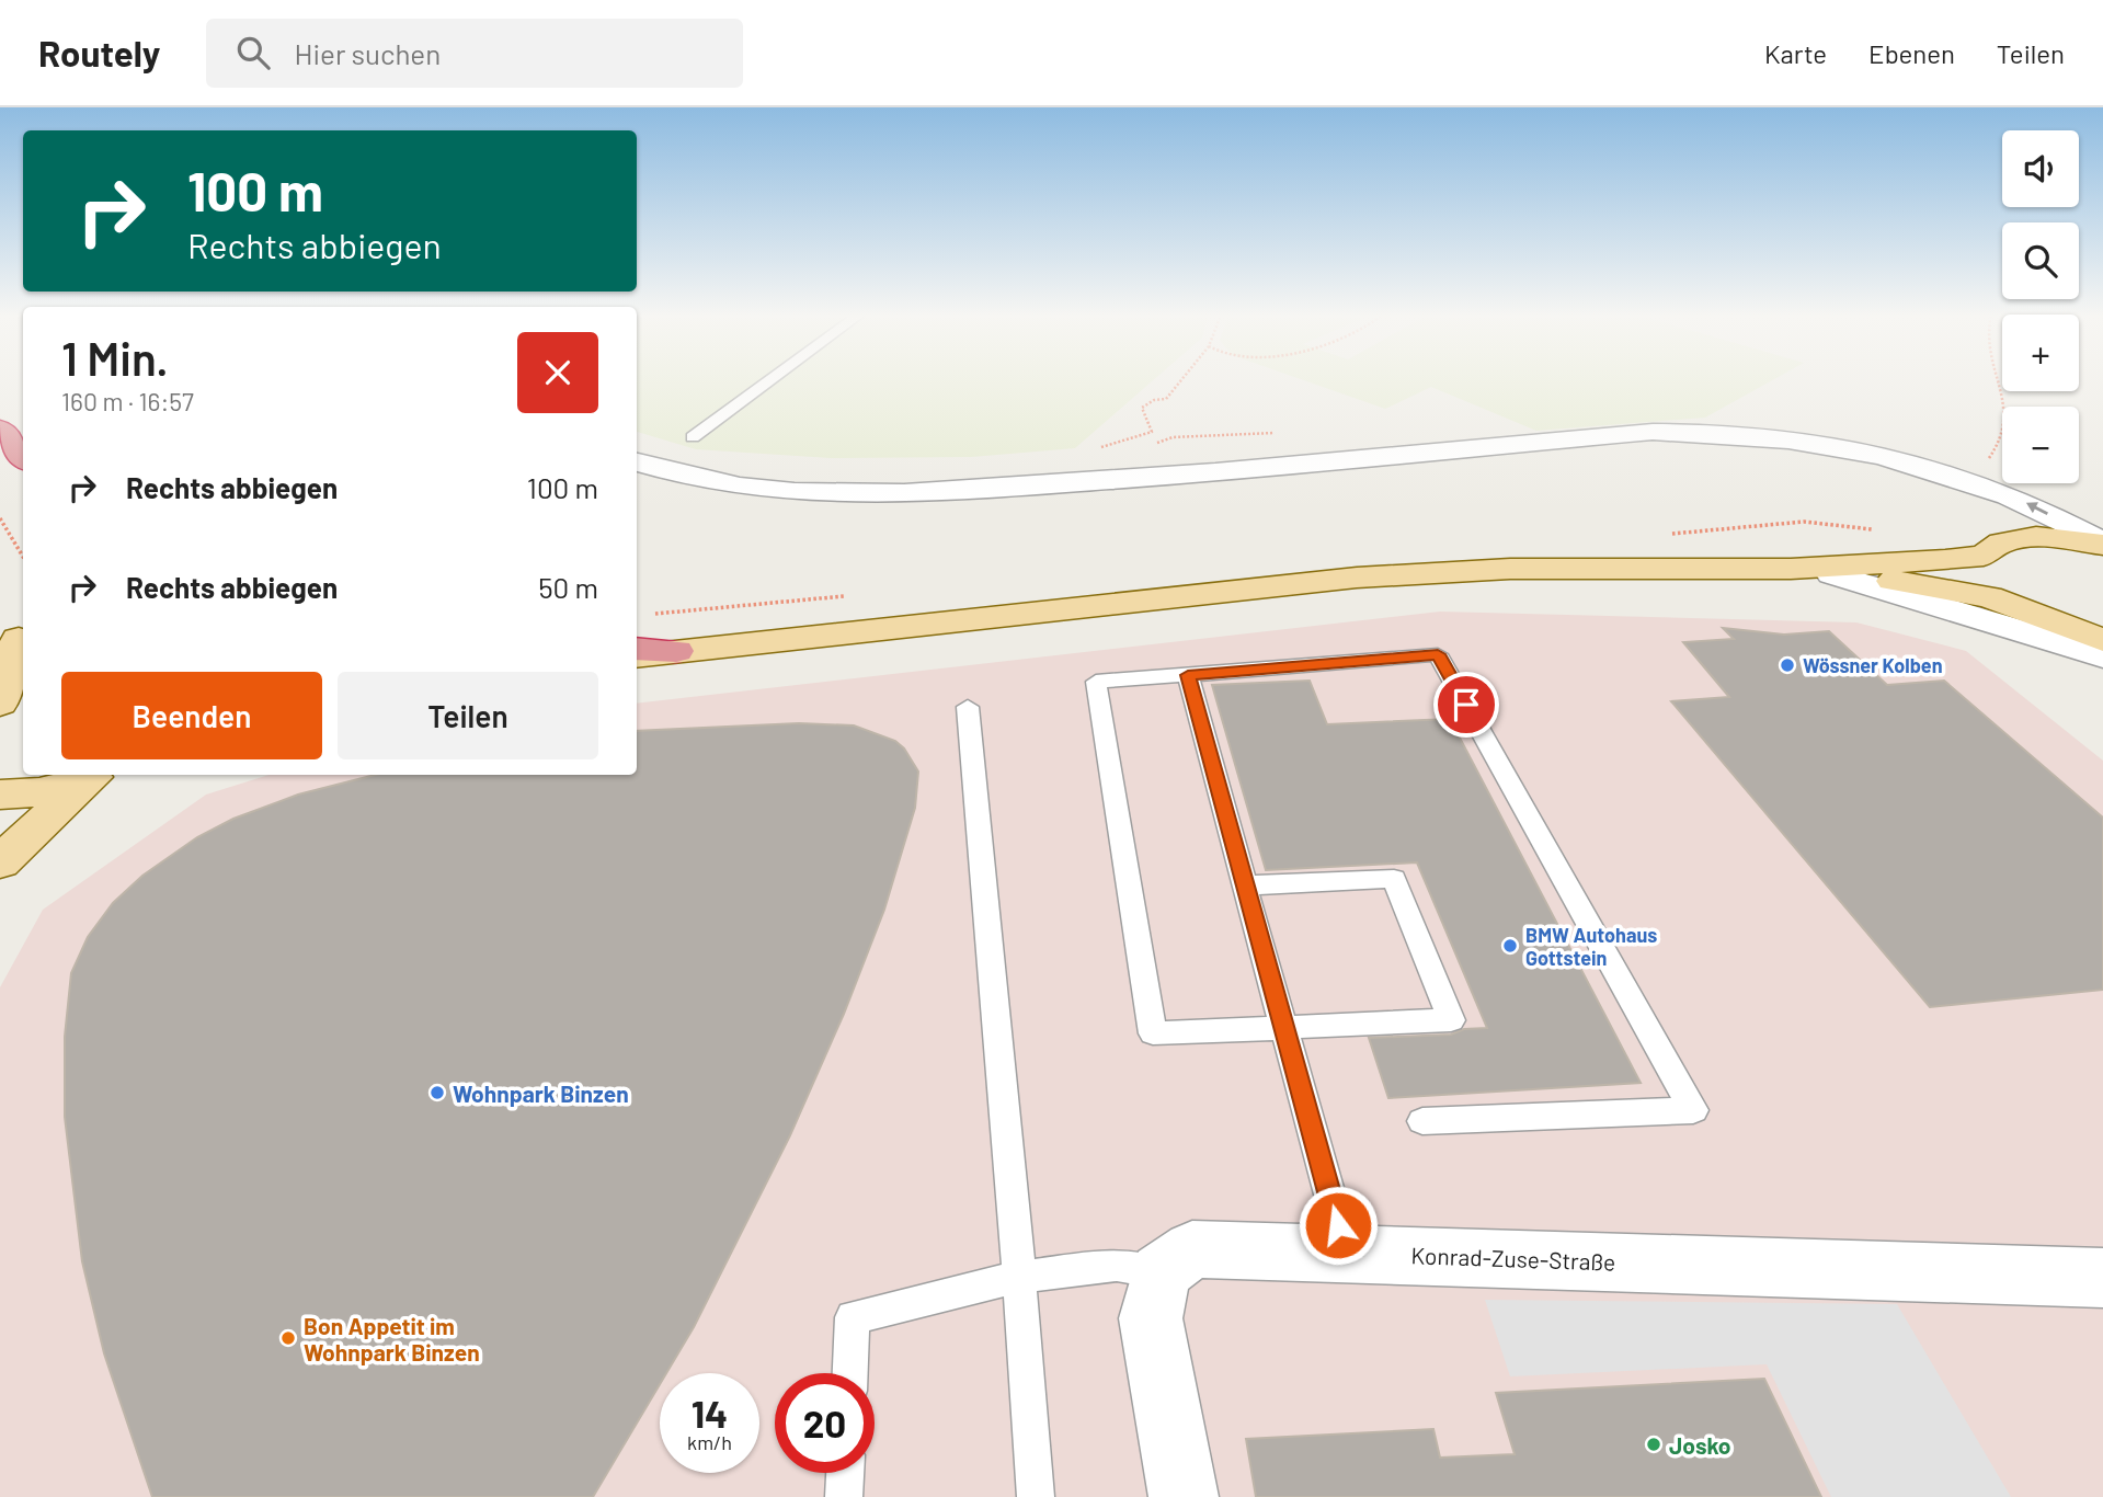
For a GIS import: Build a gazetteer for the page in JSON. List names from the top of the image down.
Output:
{
  "streets": {
    "street": ["Konrad-Zuse-Straße"]
  },
  "places": [
    "Wössner Kolben",
    "BMW Autohaus Gottstein",
    "Wohnpark Binzen",
    "Bon Appetit im Wohnpark Binzen",
    "Josko"
  ],
  "page": {
    "header": "Routely",
    "search": "Hier suchen",
    "nav": ["Karte", "Ebenen", "Teilen"],
    "map_buttons": ["+", "−"],
    "turn": ["100 m", "Rechts abbiegen"],
    "heading": ["1 Min.", "160 m · 16:57"],
    "list": [
      {
        "name": "Rechts abbiegen",
        "value": "100 m"
      },
      {
        "name": "Rechts abbiegen",
        "value": "50 m"
      }
    ],
    "buttons": ["Beenden", "Teilen"],
    "speed": "14 km/h",
    "limit": "20"
  }
}
